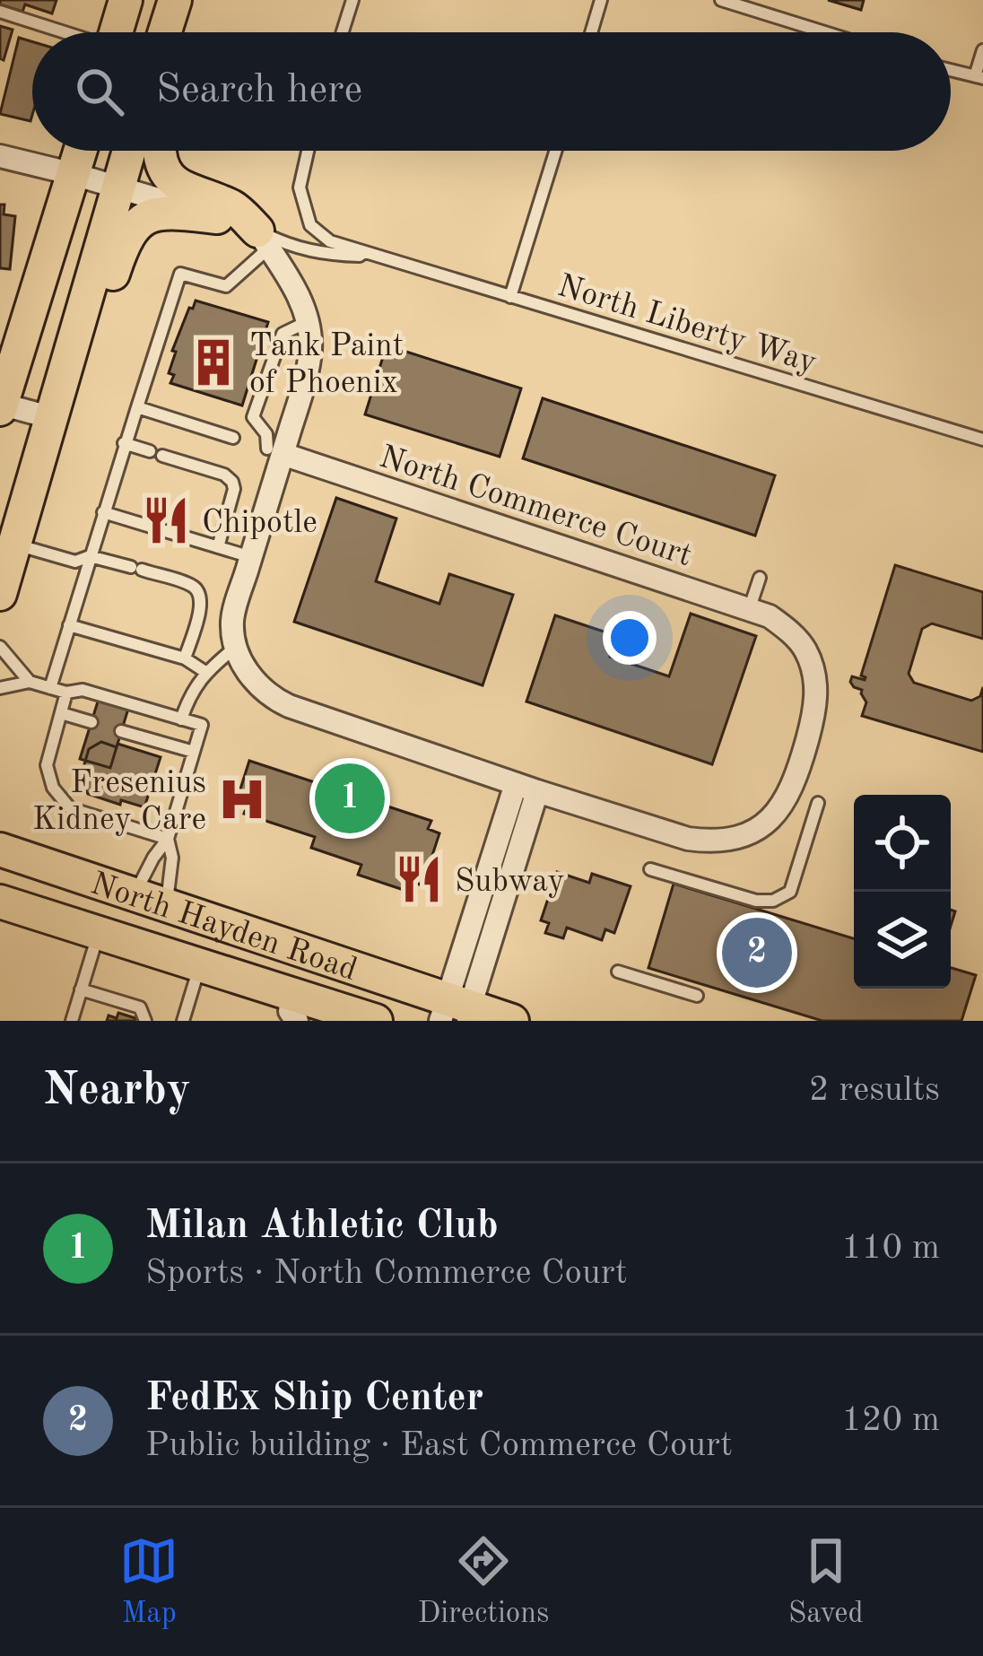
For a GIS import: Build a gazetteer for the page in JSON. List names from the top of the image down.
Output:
{
  "streets": {
    "main road": ["North Hayden Road"],
    "street": ["North Commerce Court"],
    "lane": ["North Liberty Way"]
  },
  "places": {
    "building": ["Tank Paint of Phoenix"],
    "restaurant": ["Chipotle", "Subway"],
    "hospital": ["Fresenius Kidney Care"]
  },
  "page": {
    "search": "Search here",
    "pins": ["1", "2"],
    "heading": ["Nearby", "2 results"],
    "list": [
      {
        "mark": "1",
        "name": "Milan Athletic Club",
        "note": "Sports · North Commerce Court",
        "value": "110 m"
      },
      {
        "mark": "2",
        "name": "FedEx Ship Center",
        "note": "Public building · East Commerce Court",
        "value": "120 m"
      }
    ],
    "nav": ["Map", "Directions", "Saved"]
  }
}
